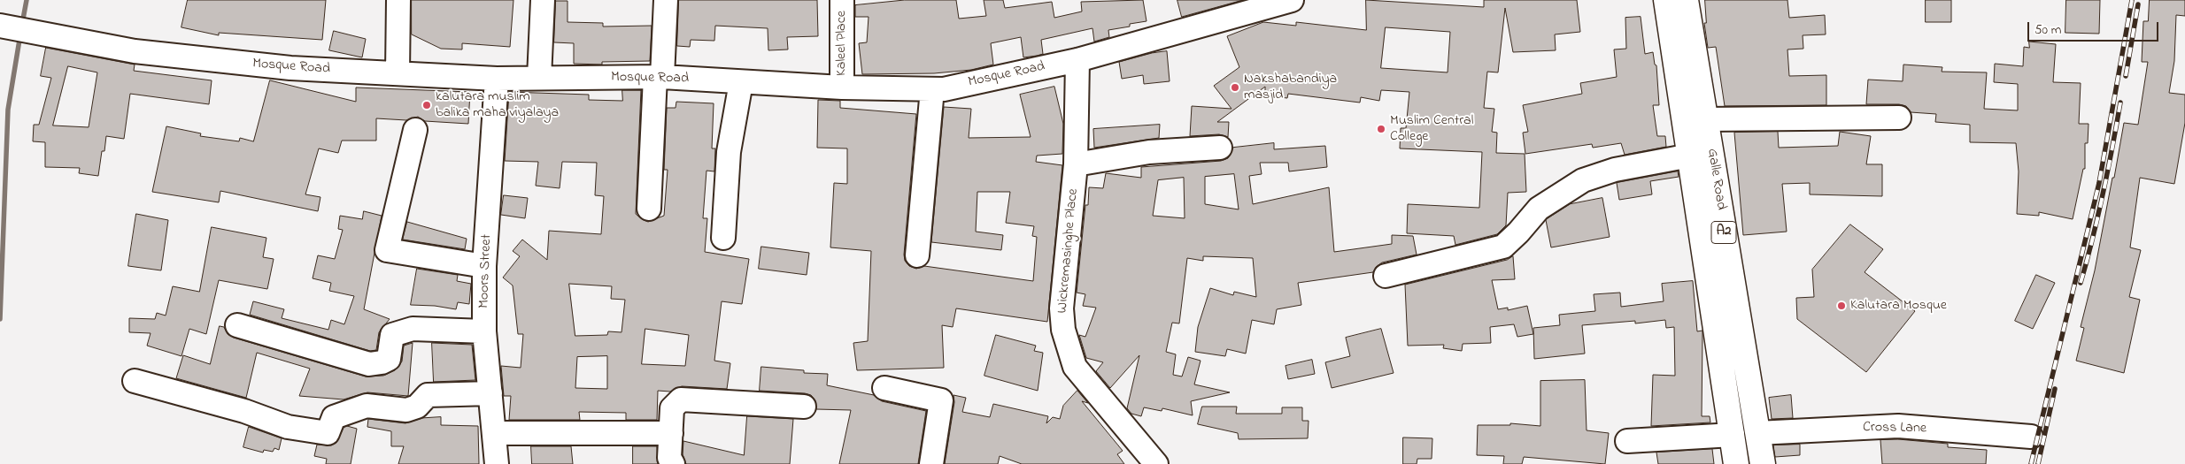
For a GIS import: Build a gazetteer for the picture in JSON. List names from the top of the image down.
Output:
{
  "streets": {
    "highway": ["Galle Road", "A2"],
    "street": [
      "Kaleel Place",
      "Mosque Road",
      "Wickremasinghe Place",
      "Moors Street",
      "Cross Lane"
    ]
  },
  "crossings": [
    ["Kaleel Place", "Mosque Road"],
    ["Mosque Road", "Wickremasinghe Place"],
    ["Mosque Road", "Moors Street"],
    ["Galle Road", "Cross Lane"]
  ],
  "places": [
    "Nakshabandiya masjid",
    "kalutara muslim balika maha viyalaya",
    "Muslim Central College",
    "Kalutara Mosque"
  ],
  "scale_bar": "50 m"
}
